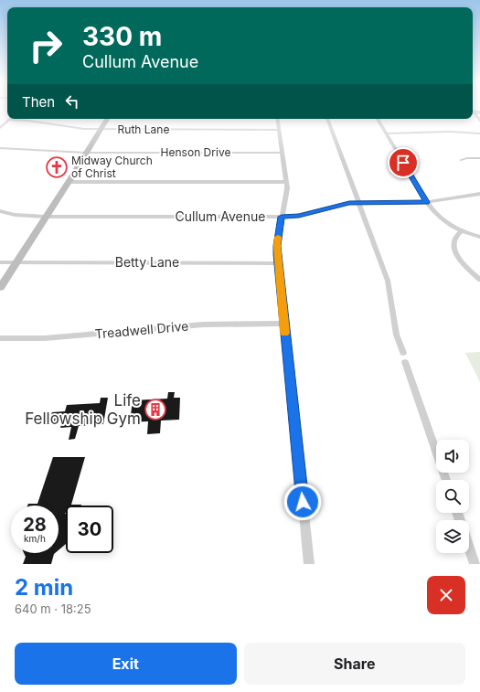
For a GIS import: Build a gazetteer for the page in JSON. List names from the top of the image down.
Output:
{
  "streets": {
    "street": [
      "Ruth Lane",
      "Henson Drive",
      "Cullum Avenue",
      "Betty Lane",
      "Treadwell Drive"
    ]
  },
  "places": {
    "church": ["Midway Church of Christ"],
    "building": ["Life Fellowship Gym"]
  },
  "page": {
    "turn": ["330 m", "Cullum Avenue"],
    "then": "Then",
    "speed": "28 km/h",
    "limit": "30",
    "heading": ["2 min", "640 m · 18:25"],
    "buttons": ["Exit", "Share"]
  }
}
